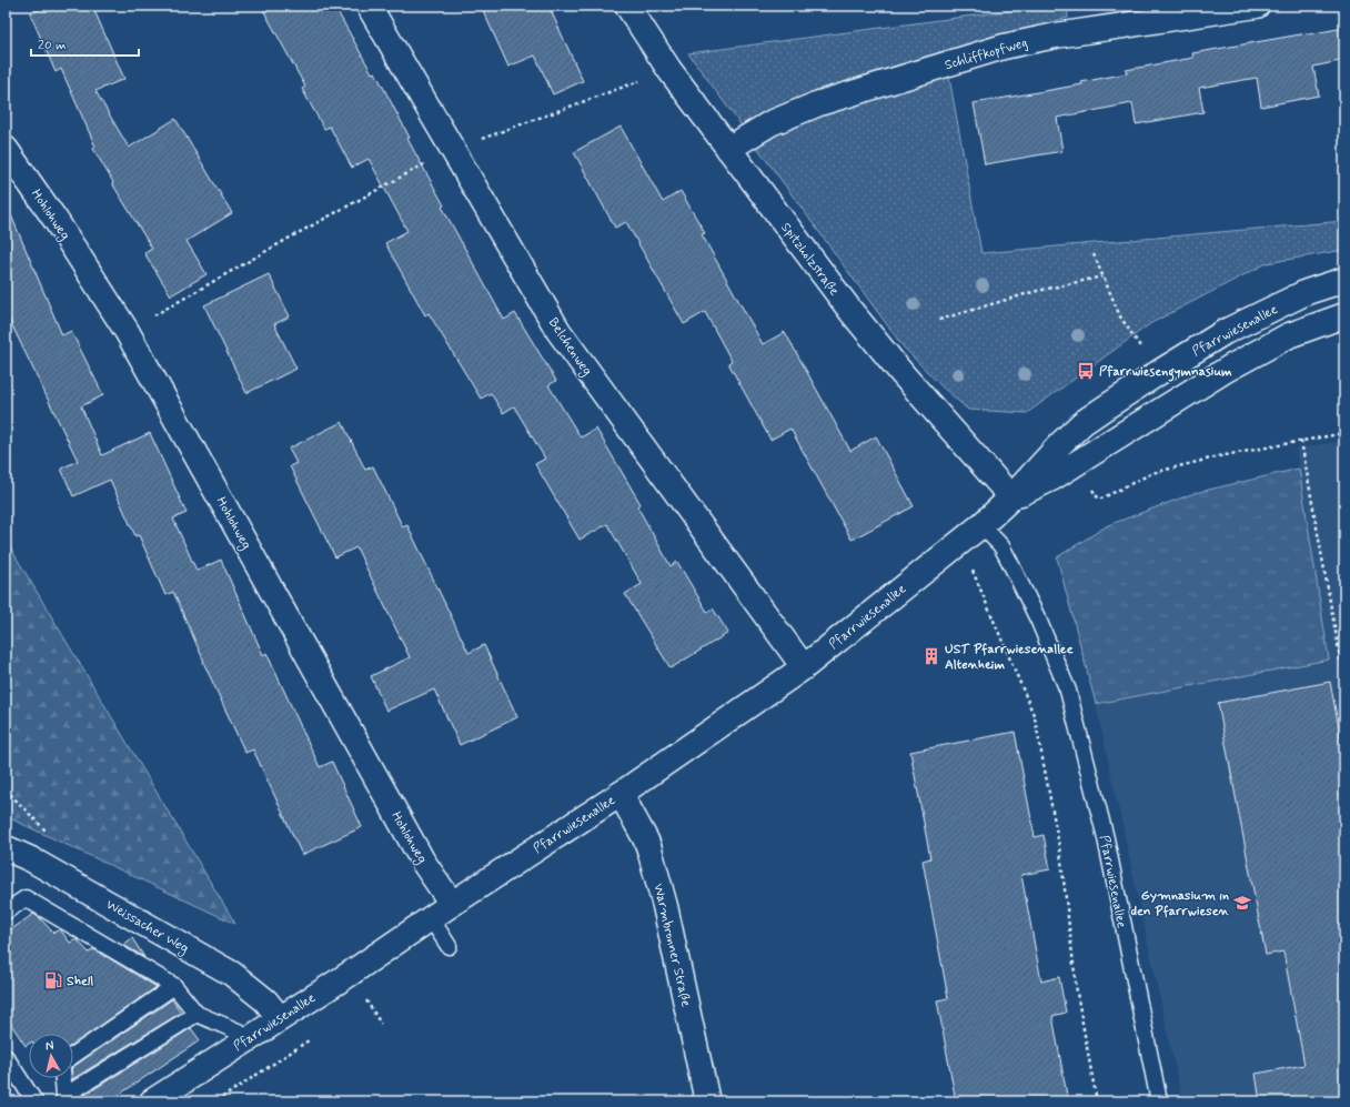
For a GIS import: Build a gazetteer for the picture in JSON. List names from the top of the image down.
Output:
{
  "streets": {
    "street": [
      "Schliffkopfweg",
      "Hohlohweg",
      "Spitzholzstraße",
      "Pfarrwiesenallee",
      "Belchenweg",
      "Weissacher Weg",
      "Warmbronner Straße"
    ]
  },
  "crossings": [
    ["Schliffkopfweg", "Spitzholzstraße"],
    ["Hohlohweg", "Pfarrwiesenallee"],
    ["Spitzholzstraße", "Pfarrwiesenallee"],
    ["Pfarrwiesenallee", "Belchenweg"],
    ["Pfarrwiesenallee", "Weissacher Weg"],
    ["Pfarrwiesenallee", "Warmbronner Straße"]
  ],
  "places": {
    "bus stop": ["Pfarrwiesengymnasium"],
    "building": ["UST Pfarrwiesenallee Altenheim"],
    "school or university": ["Gymnasium in den Pfarrwiesen"],
    "fuel station": ["Shell"]
  },
  "scale_bar": "20 m",
  "north": "top"
}
